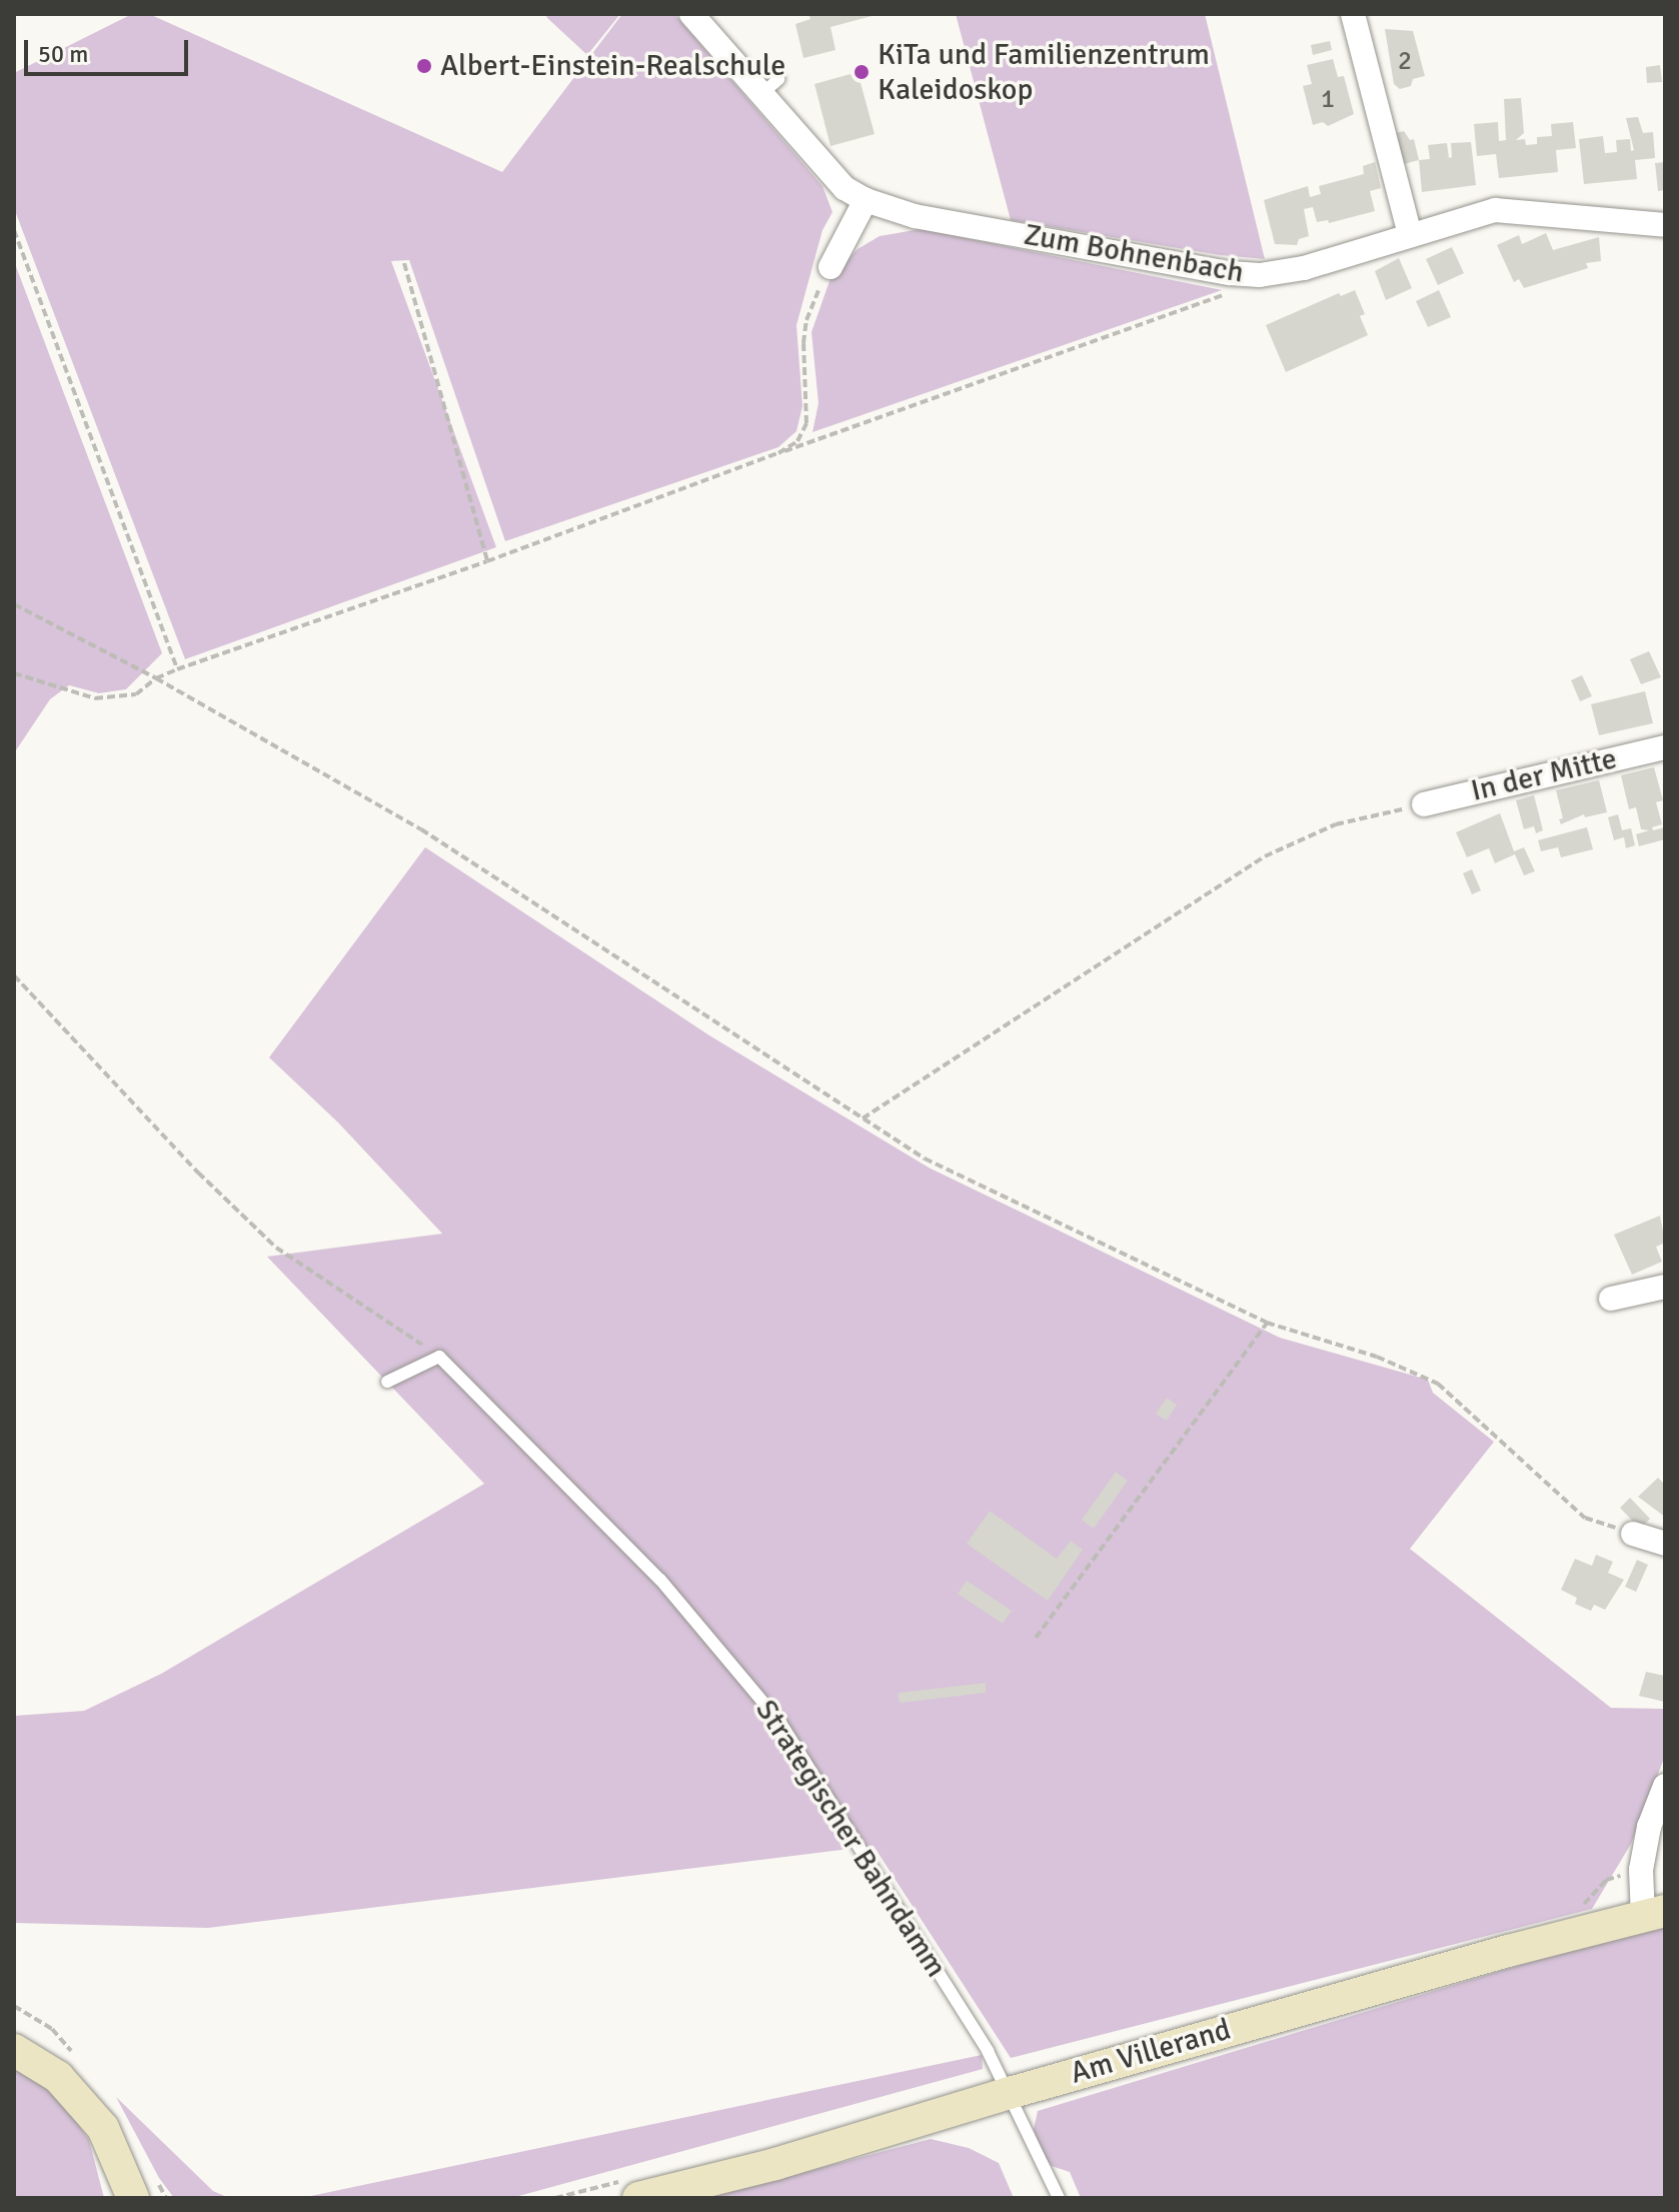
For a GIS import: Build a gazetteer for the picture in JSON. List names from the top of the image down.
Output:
{
  "streets": {
    "main road": ["Am Villerand"],
    "street": ["Zum Bohnenbach", "In der Mitte"],
    "lane": ["Strategischer Bahndamm"]
  },
  "crossings": [
    ["Strategischer Bahndamm", "Am Villerand"]
  ],
  "places": ["Albert-Einstein-Realschule", "KiTa und Familienzentrum Kaleidoskop"],
  "house_numbers": ["2", "1"],
  "scale_bar": "50 m"
}
